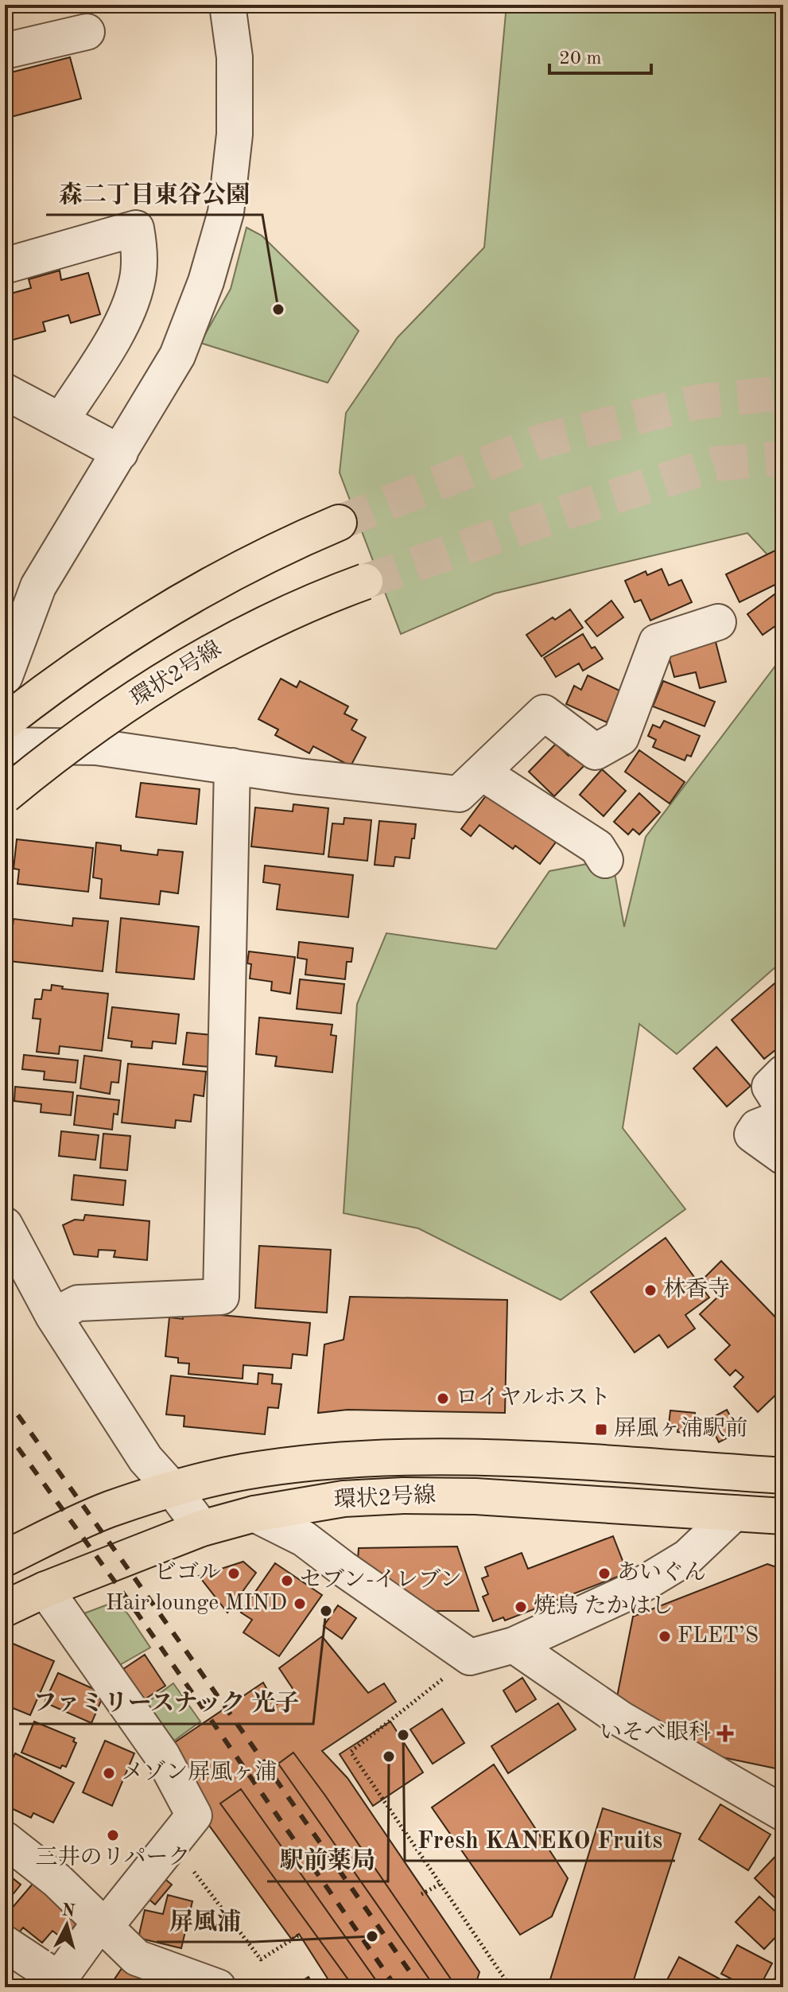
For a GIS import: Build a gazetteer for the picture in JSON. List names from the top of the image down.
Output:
{
  "streets": {
    "main road": ["環状2号線"]
  },
  "places": {
    "other": [
      "森二丁目東谷公園",
      "林香寺",
      "ロイヤルホスト",
      "ビゴル",
      "あいぐん",
      "セブン-イレブン",
      "Hair lounge MIND",
      "焼鳥 たかはし",
      "ファミリースナック 光子",
      "FLET’S",
      "Fresh KANEKO Fruits",
      "駅前薬局",
      "メゾン屏風ヶ浦",
      "三井のリパーク",
      "屏風浦"
    ],
    "transit": ["屏風ヶ浦駅前"],
    "health": ["いそべ眼科"]
  },
  "scale_bar": "20 m",
  "north": "top"
}
